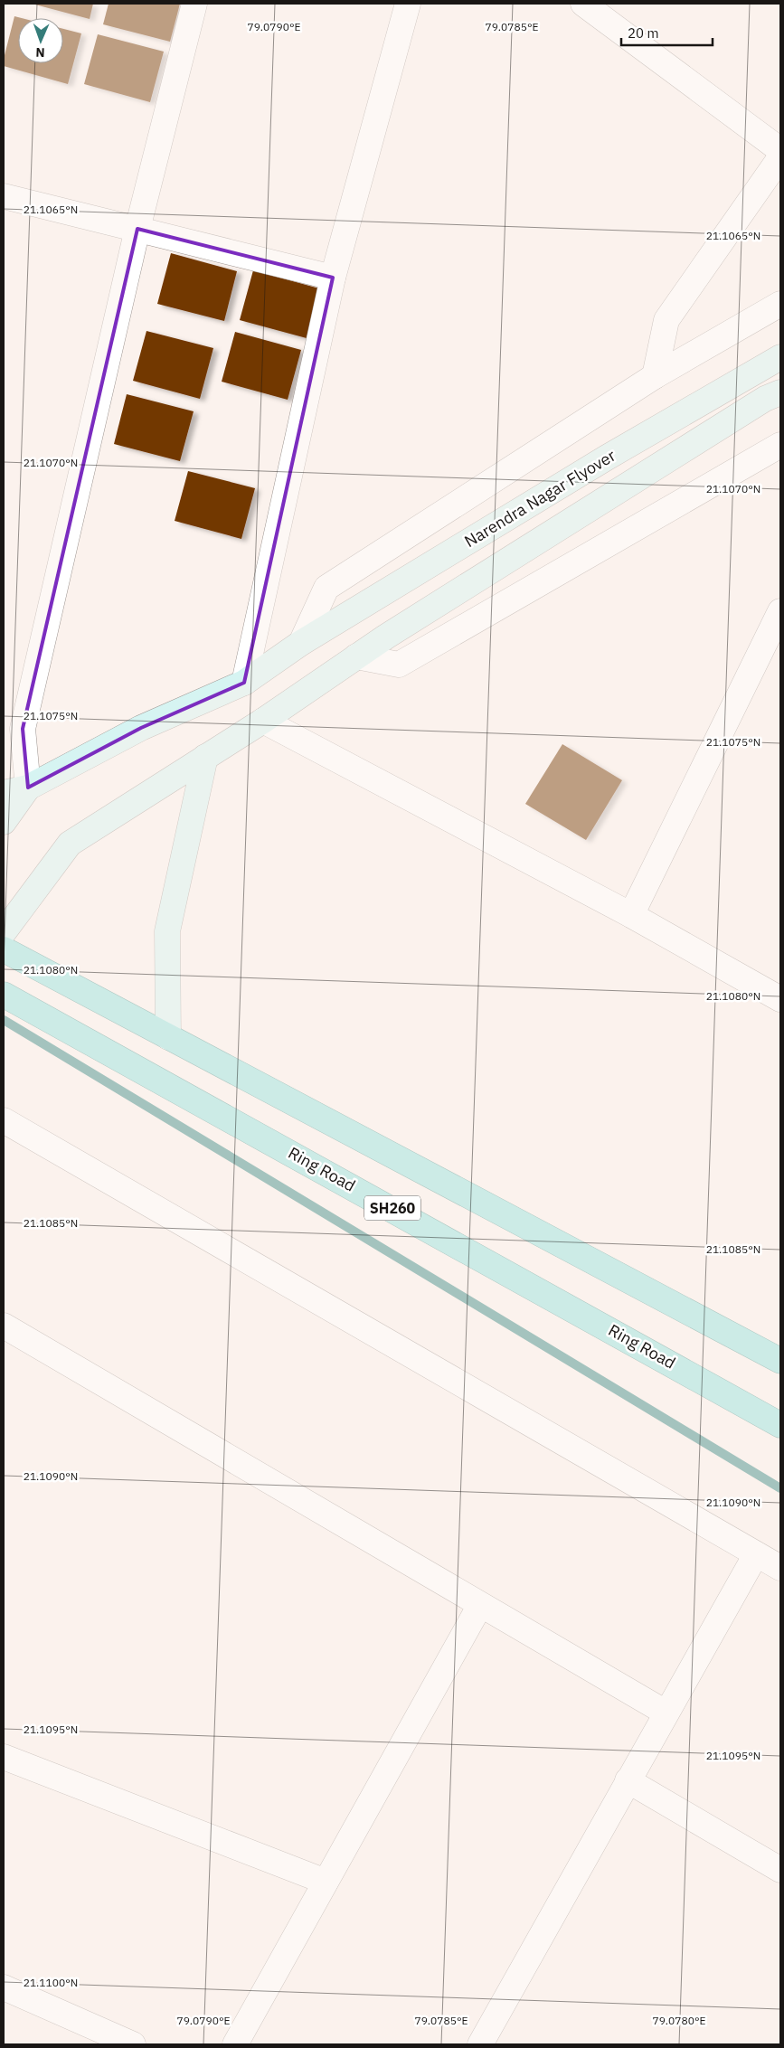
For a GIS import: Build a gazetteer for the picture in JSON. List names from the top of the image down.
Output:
{
  "streets": {
    "highway": ["Ring Road", "SH260"],
    "main road": ["Narendra Nagar Flyover"]
  },
  "scale_bar": "20 m",
  "north": "bottom",
  "coordinates": [
    "79.0790°E",
    "79.0785°E",
    "21.1065°N",
    "21.1070°N",
    "21.1075°N",
    "21.1080°N",
    "21.1085°N",
    "21.1090°N",
    "21.1095°N",
    "21.1100°N",
    "79.0780°E"
  ]
}
